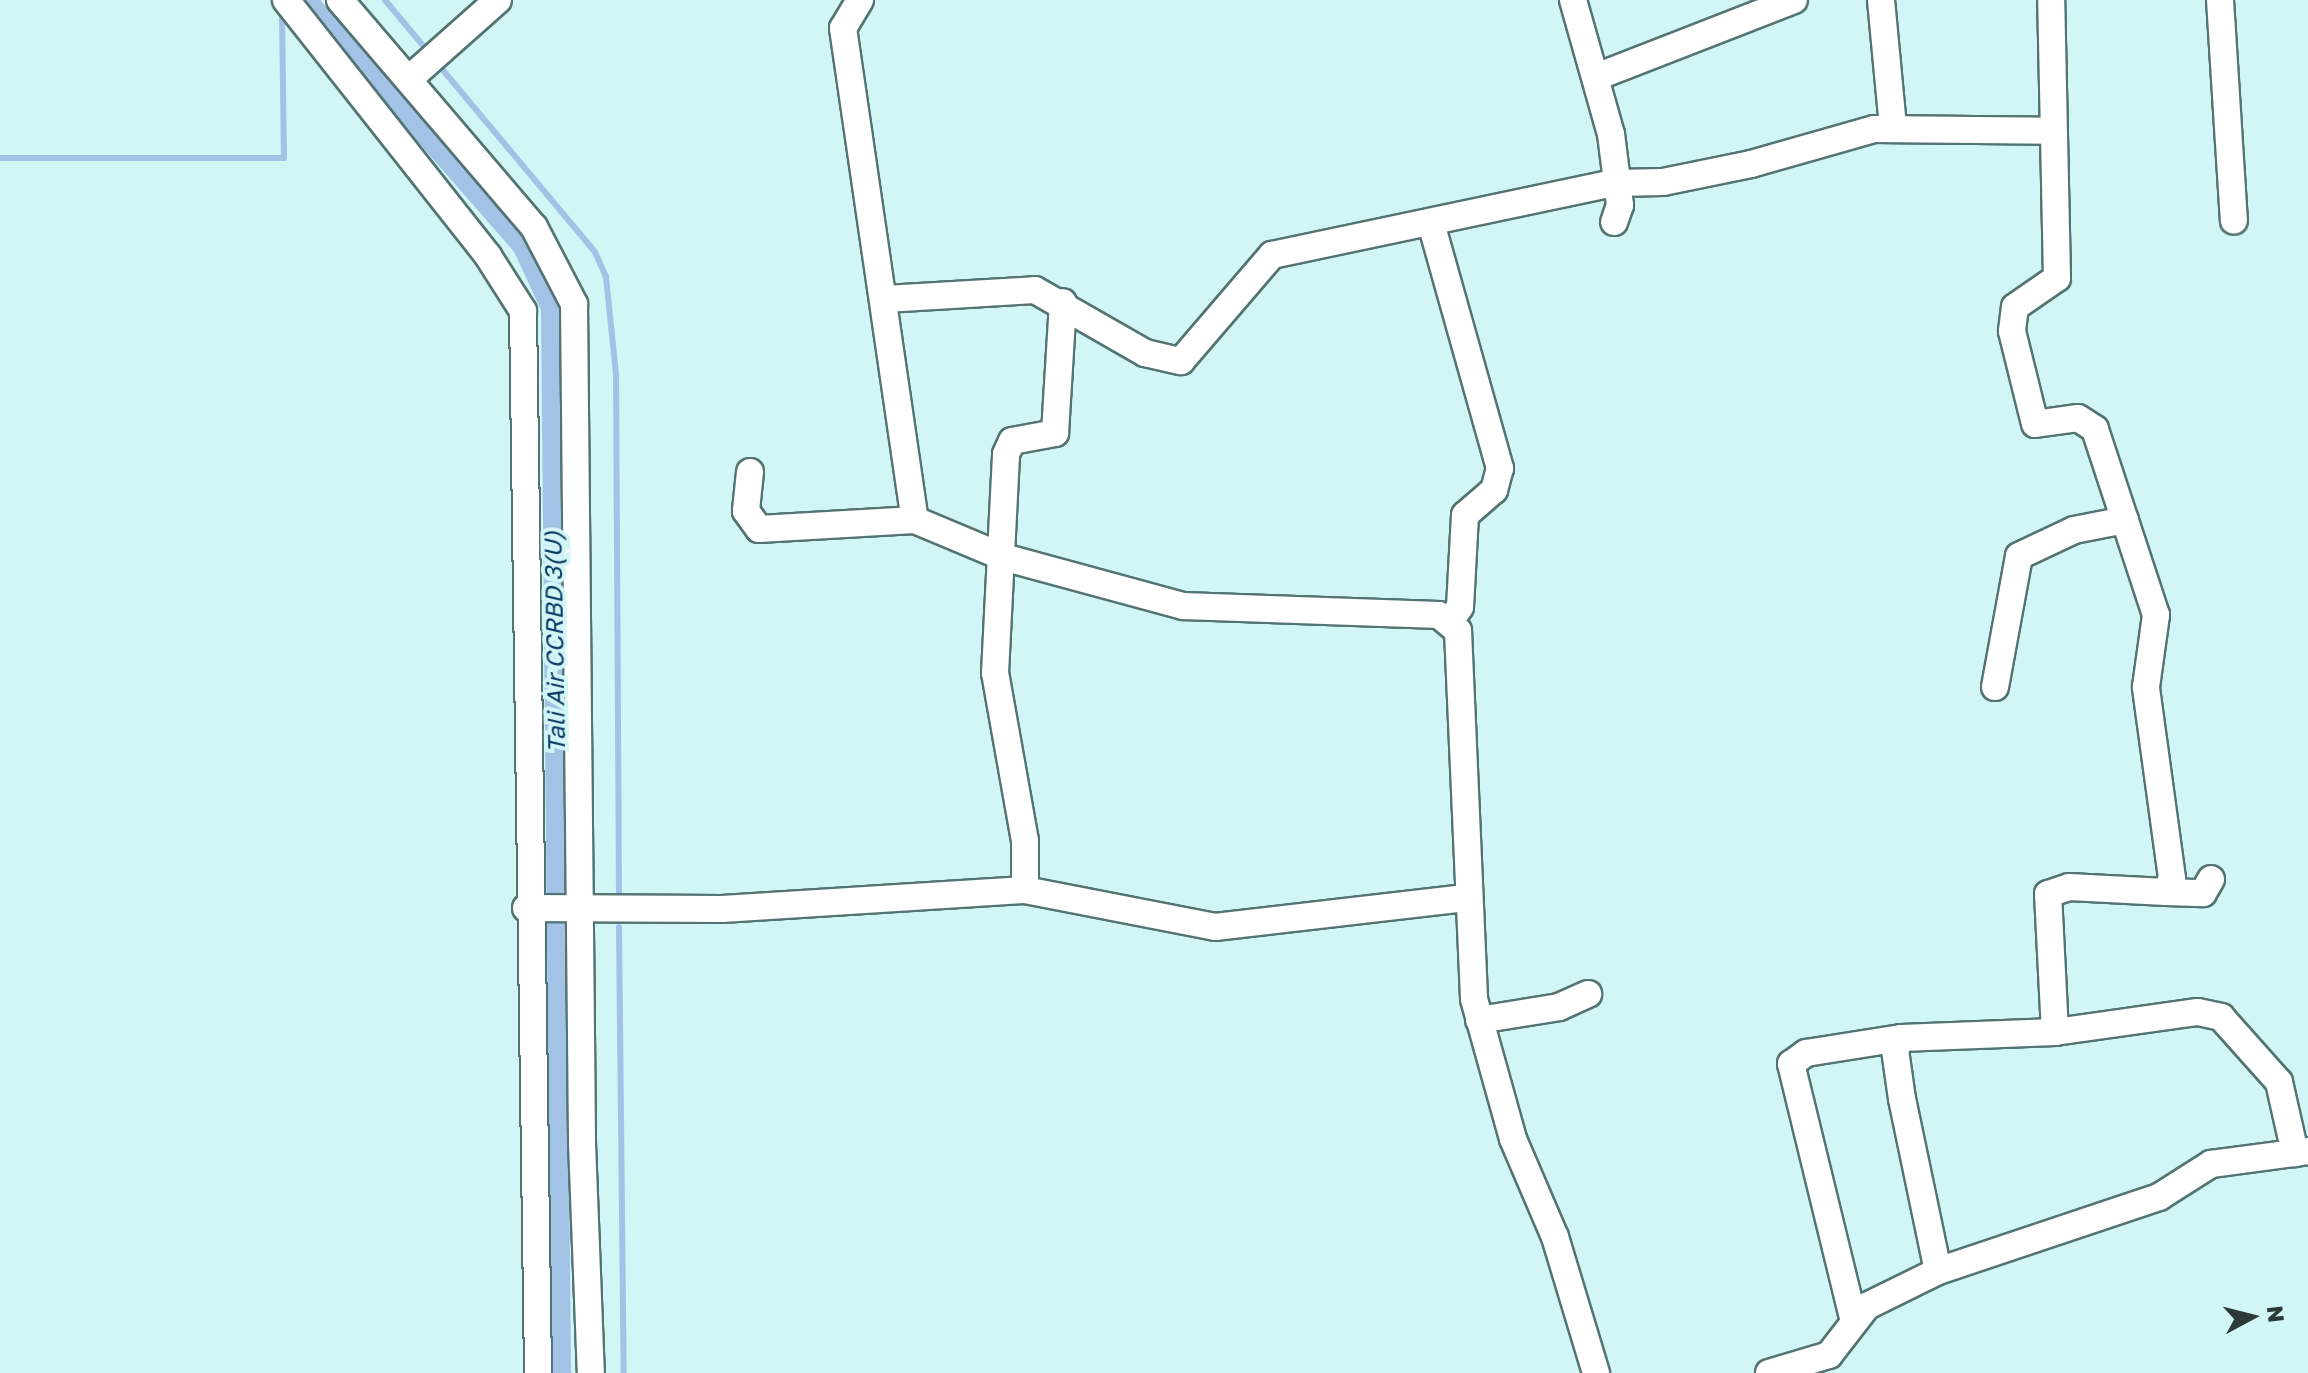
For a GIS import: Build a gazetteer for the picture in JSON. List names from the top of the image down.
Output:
{
  "water": ["Tali Air CCRBD 3(U)"],
  "north": "right"
}
